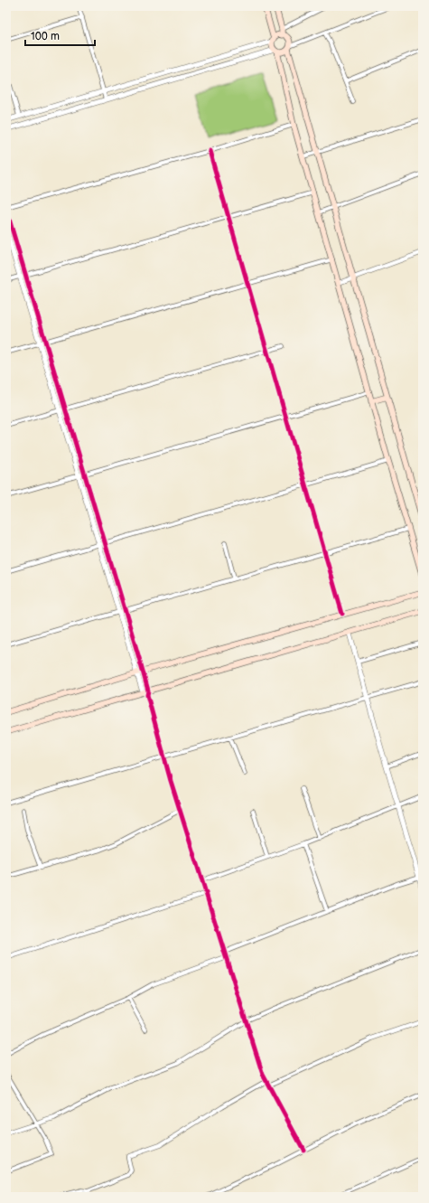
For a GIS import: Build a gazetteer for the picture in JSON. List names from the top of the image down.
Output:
{
  "scale_bar": "100 m"
}
